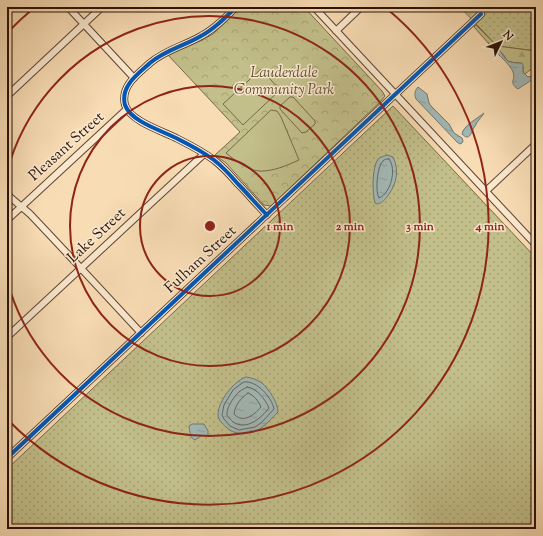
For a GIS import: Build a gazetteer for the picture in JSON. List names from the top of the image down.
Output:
{
  "streets": {
    "street": ["Pleasant Street", "Lake Street", "Fulham Street"]
  },
  "parks": ["Lauderdale Community Park"],
  "north": "top right",
  "rings": [
    "1 min",
    "2 min",
    "3 min",
    "4 min"
  ]
}
